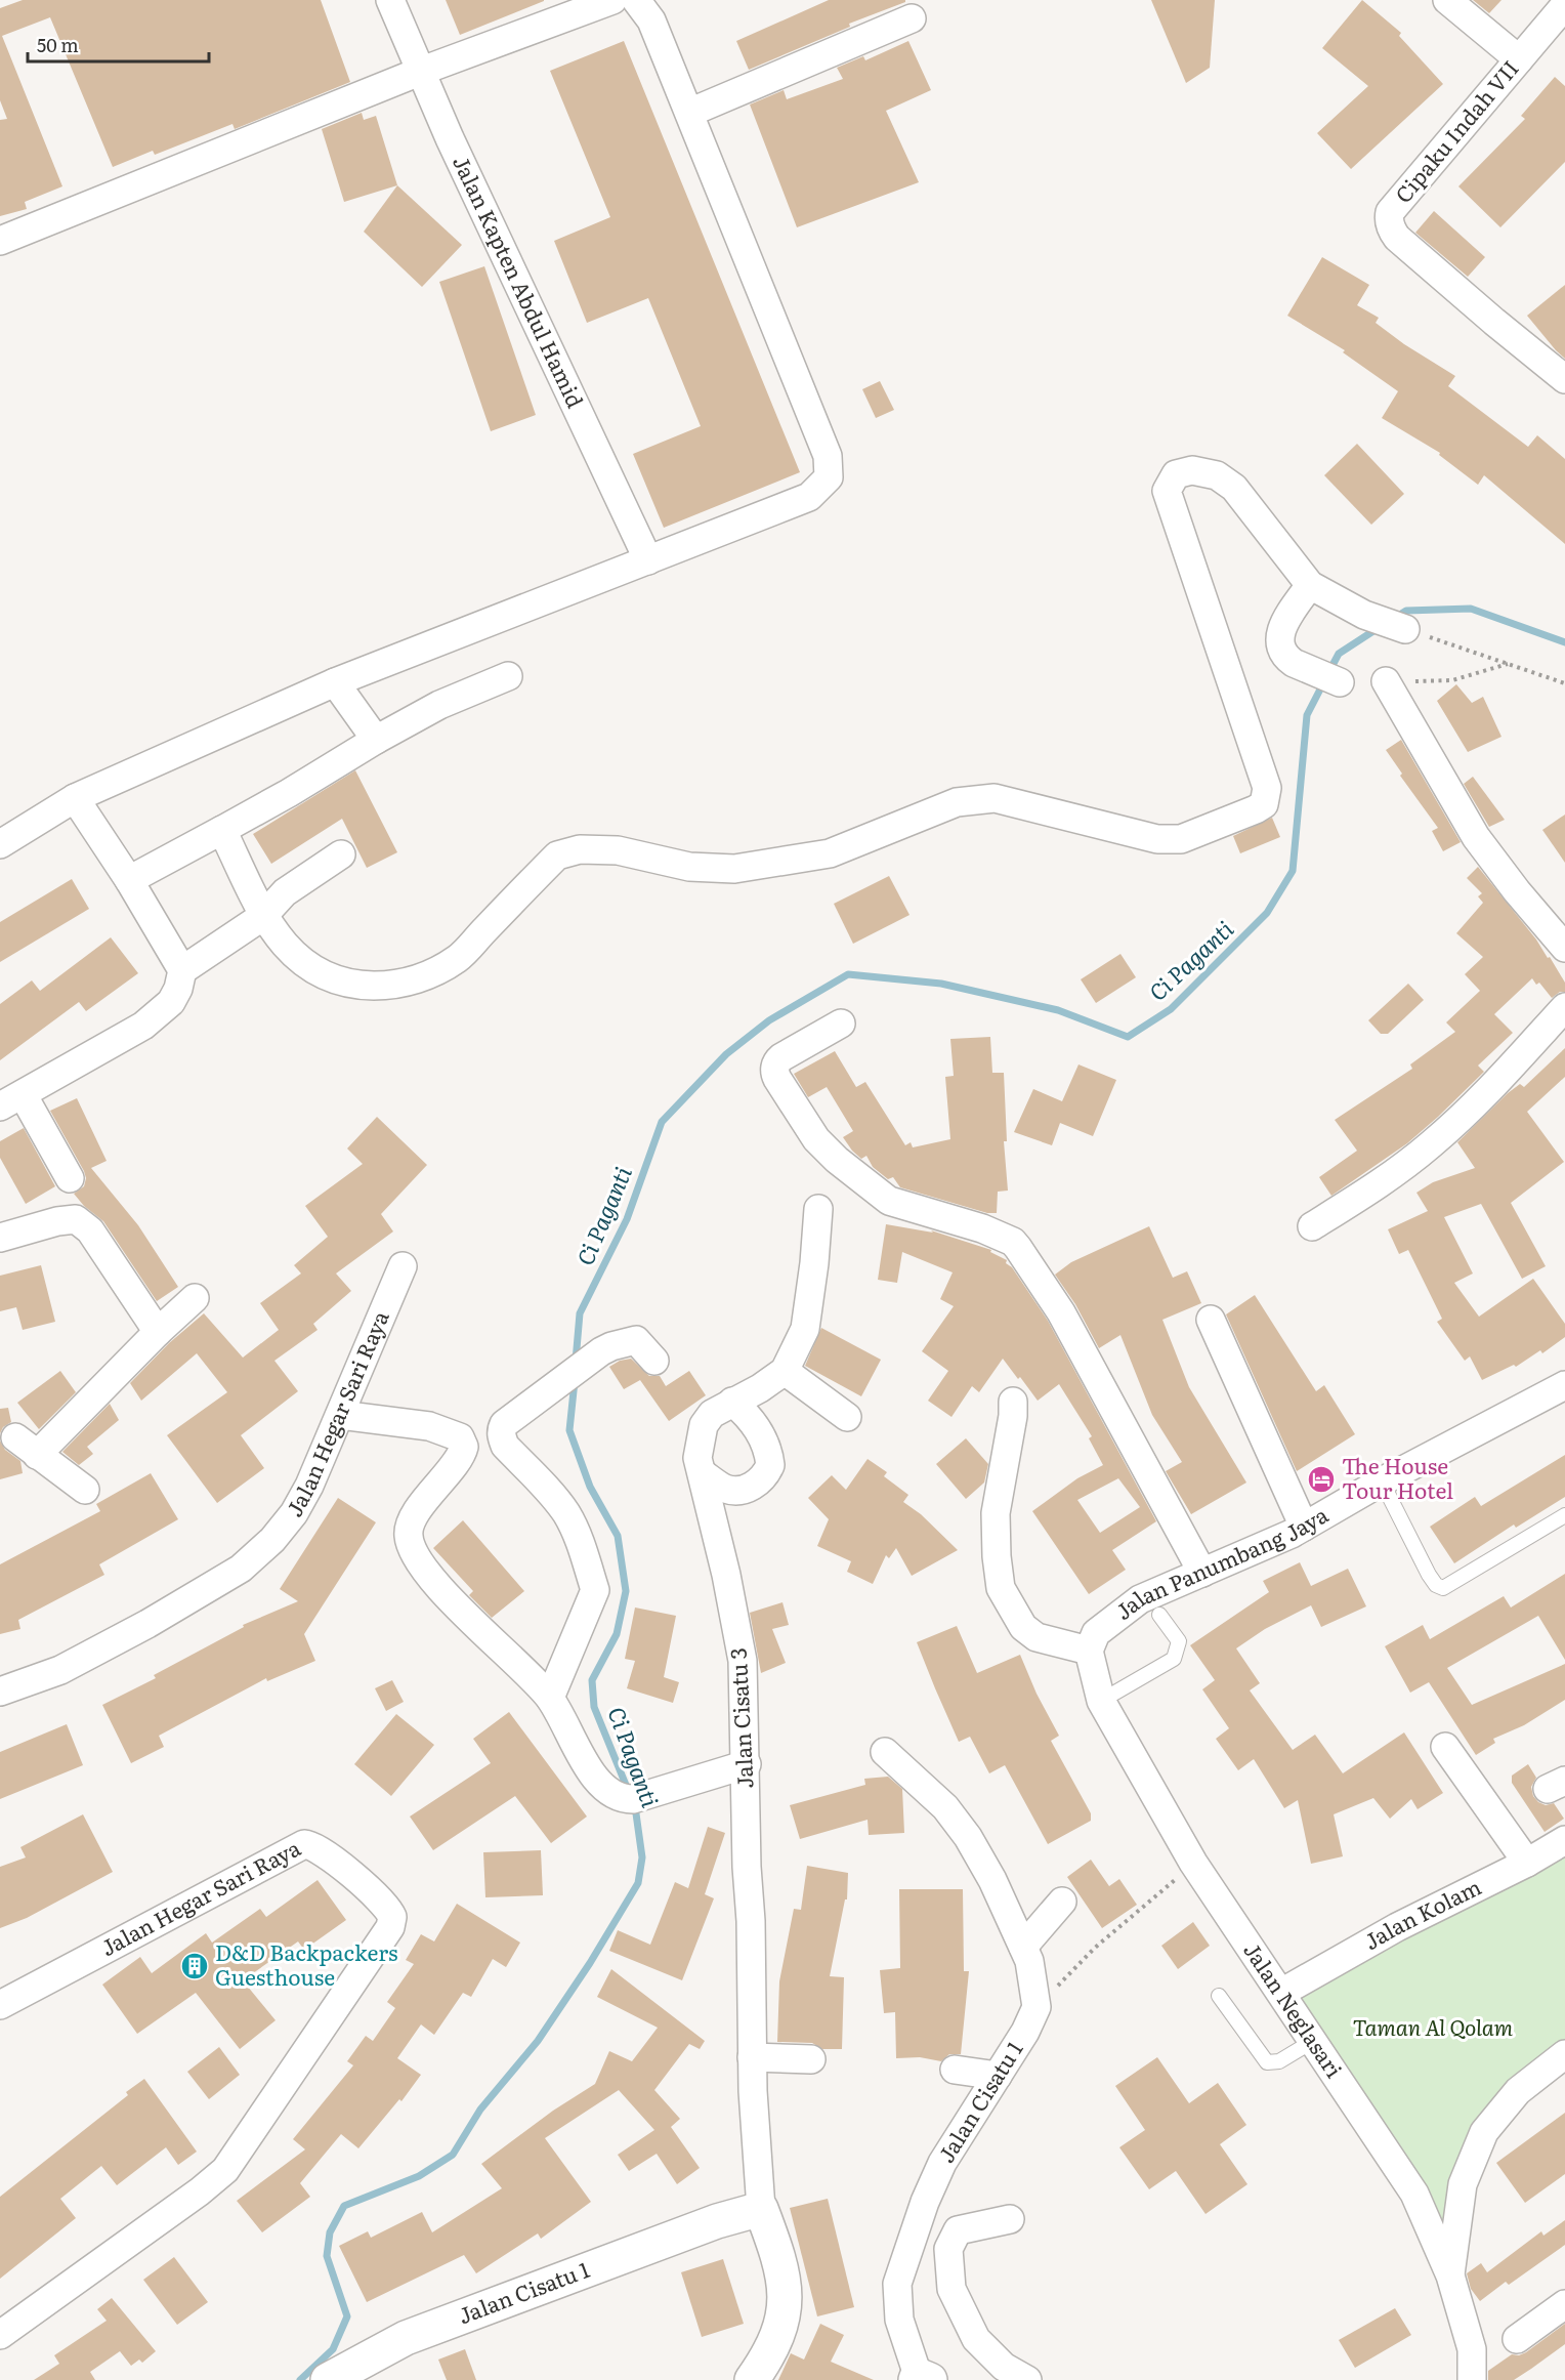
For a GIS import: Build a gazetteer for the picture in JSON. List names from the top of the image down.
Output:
{
  "streets": {
    "street": [
      "Cipaku Indah VII",
      "Jalan Kapten Abdul Hamid",
      "Jalan Hegar Sari Raya",
      "Jalan Panumbang Jaya",
      "Jalan Cisatu 3",
      "Jalan Kolam",
      "Jalan Neglasari",
      "Jalan Cisatu 1"
    ]
  },
  "crossings": [
    ["Jalan Panumbang Jaya", "Jalan Neglasari"],
    ["Jalan Cisatu 3", "Jalan Cisatu 1"],
    ["Jalan Kolam", "Jalan Neglasari"]
  ],
  "water": ["Ci Paganti"],
  "parks": ["Taman Al Qolam"],
  "places": {
    "hotel": ["The House Tour Hotel"],
    "building": ["D&D Backpackers Guesthouse"]
  },
  "scale_bar": "50 m"
}
